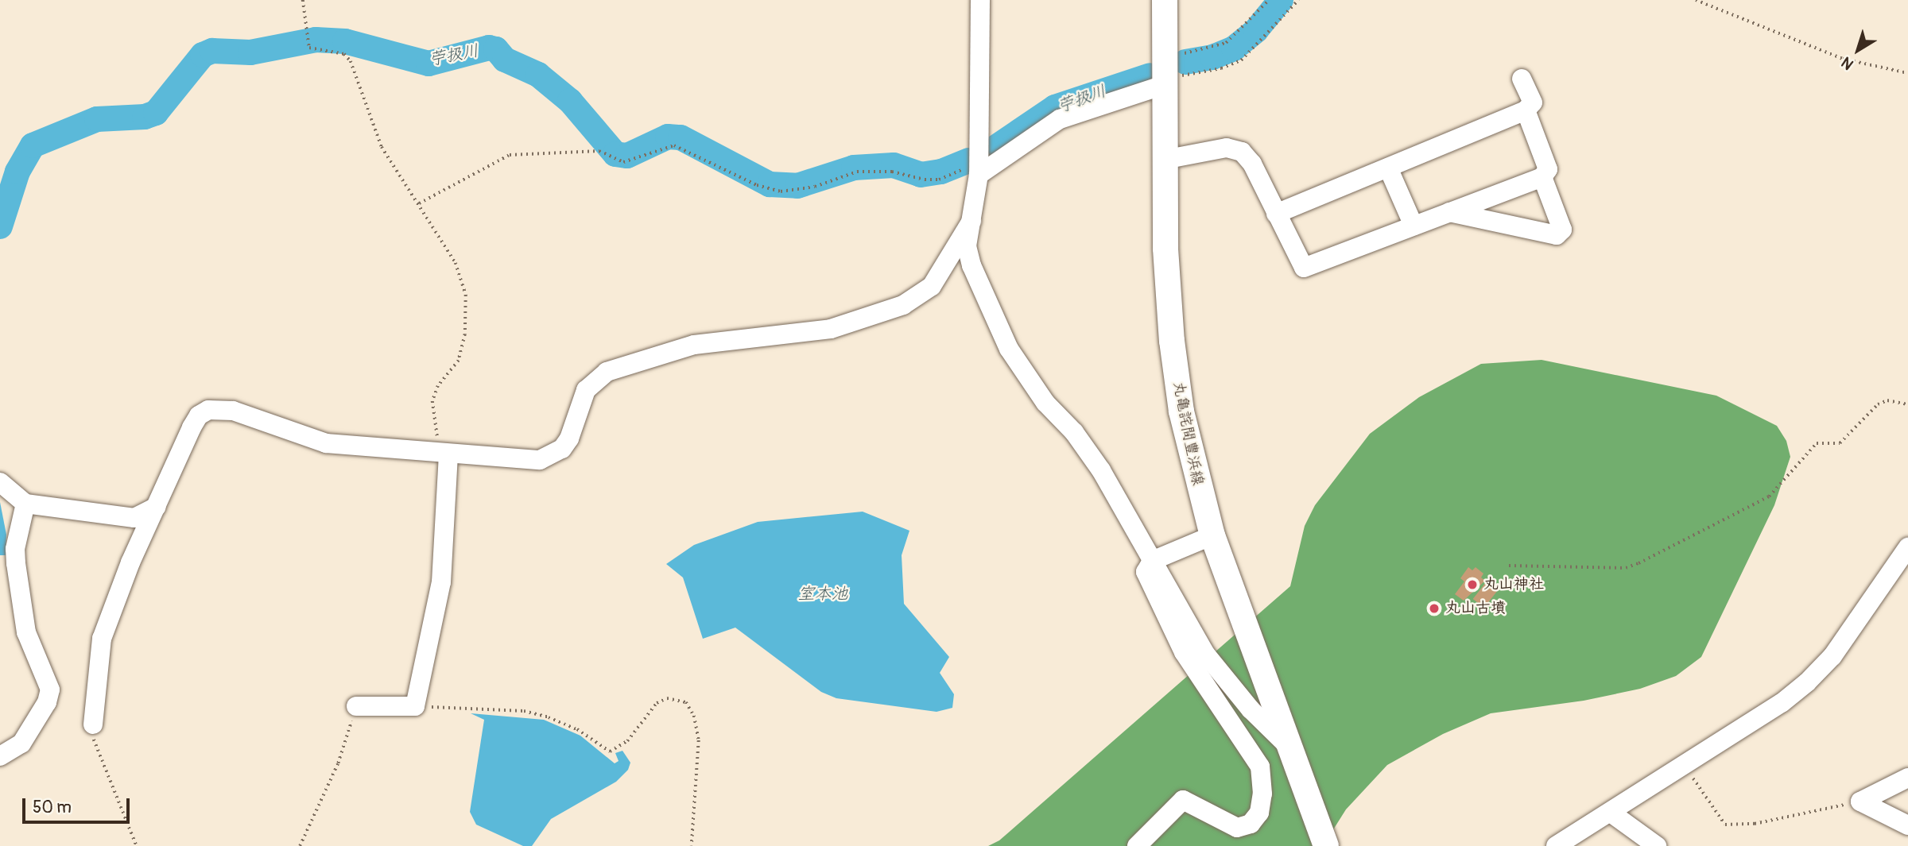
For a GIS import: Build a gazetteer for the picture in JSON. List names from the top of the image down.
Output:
{
  "streets": {
    "main road": ["丸亀詫間豊浜線"]
  },
  "water": ["苧扱川", "室本池"],
  "places": ["丸山神社", "丸山古墳"],
  "scale_bar": "50 m",
  "north": "bottom left"
}
